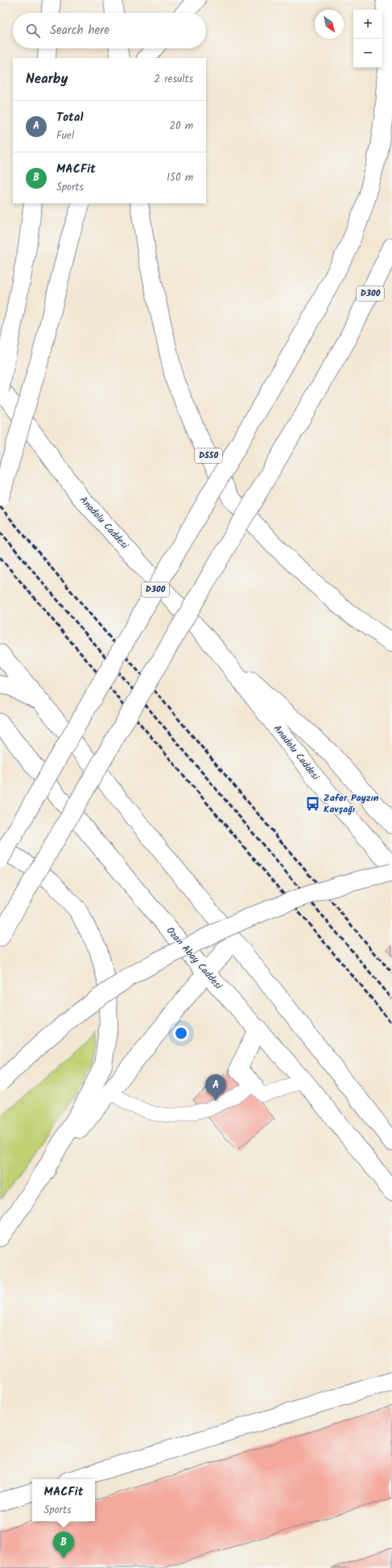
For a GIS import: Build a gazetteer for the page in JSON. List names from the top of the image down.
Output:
{
  "streets": {
    "main road": [
      "D300",
      "D550",
      "Anadolu Caddesi",
      "Ozan Abay Caddesi"
    ]
  },
  "places": {
    "bus stop": ["Zafer Payzın Kavşağı"]
  },
  "north": "bottom right",
  "page": {
    "map_buttons": ["+", "−"],
    "search": "Search here",
    "heading": ["Nearby", "2 results"],
    "list": [
      {
        "mark": "A",
        "name": "Total",
        "note": "Fuel",
        "value": "20 m"
      },
      {
        "mark": "B",
        "name": "MACFit",
        "note": "Sports",
        "value": "150 m"
      }
    ],
    "pins": ["A", "B"],
    "popup": ["MACFit", "Sports"]
  }
}
